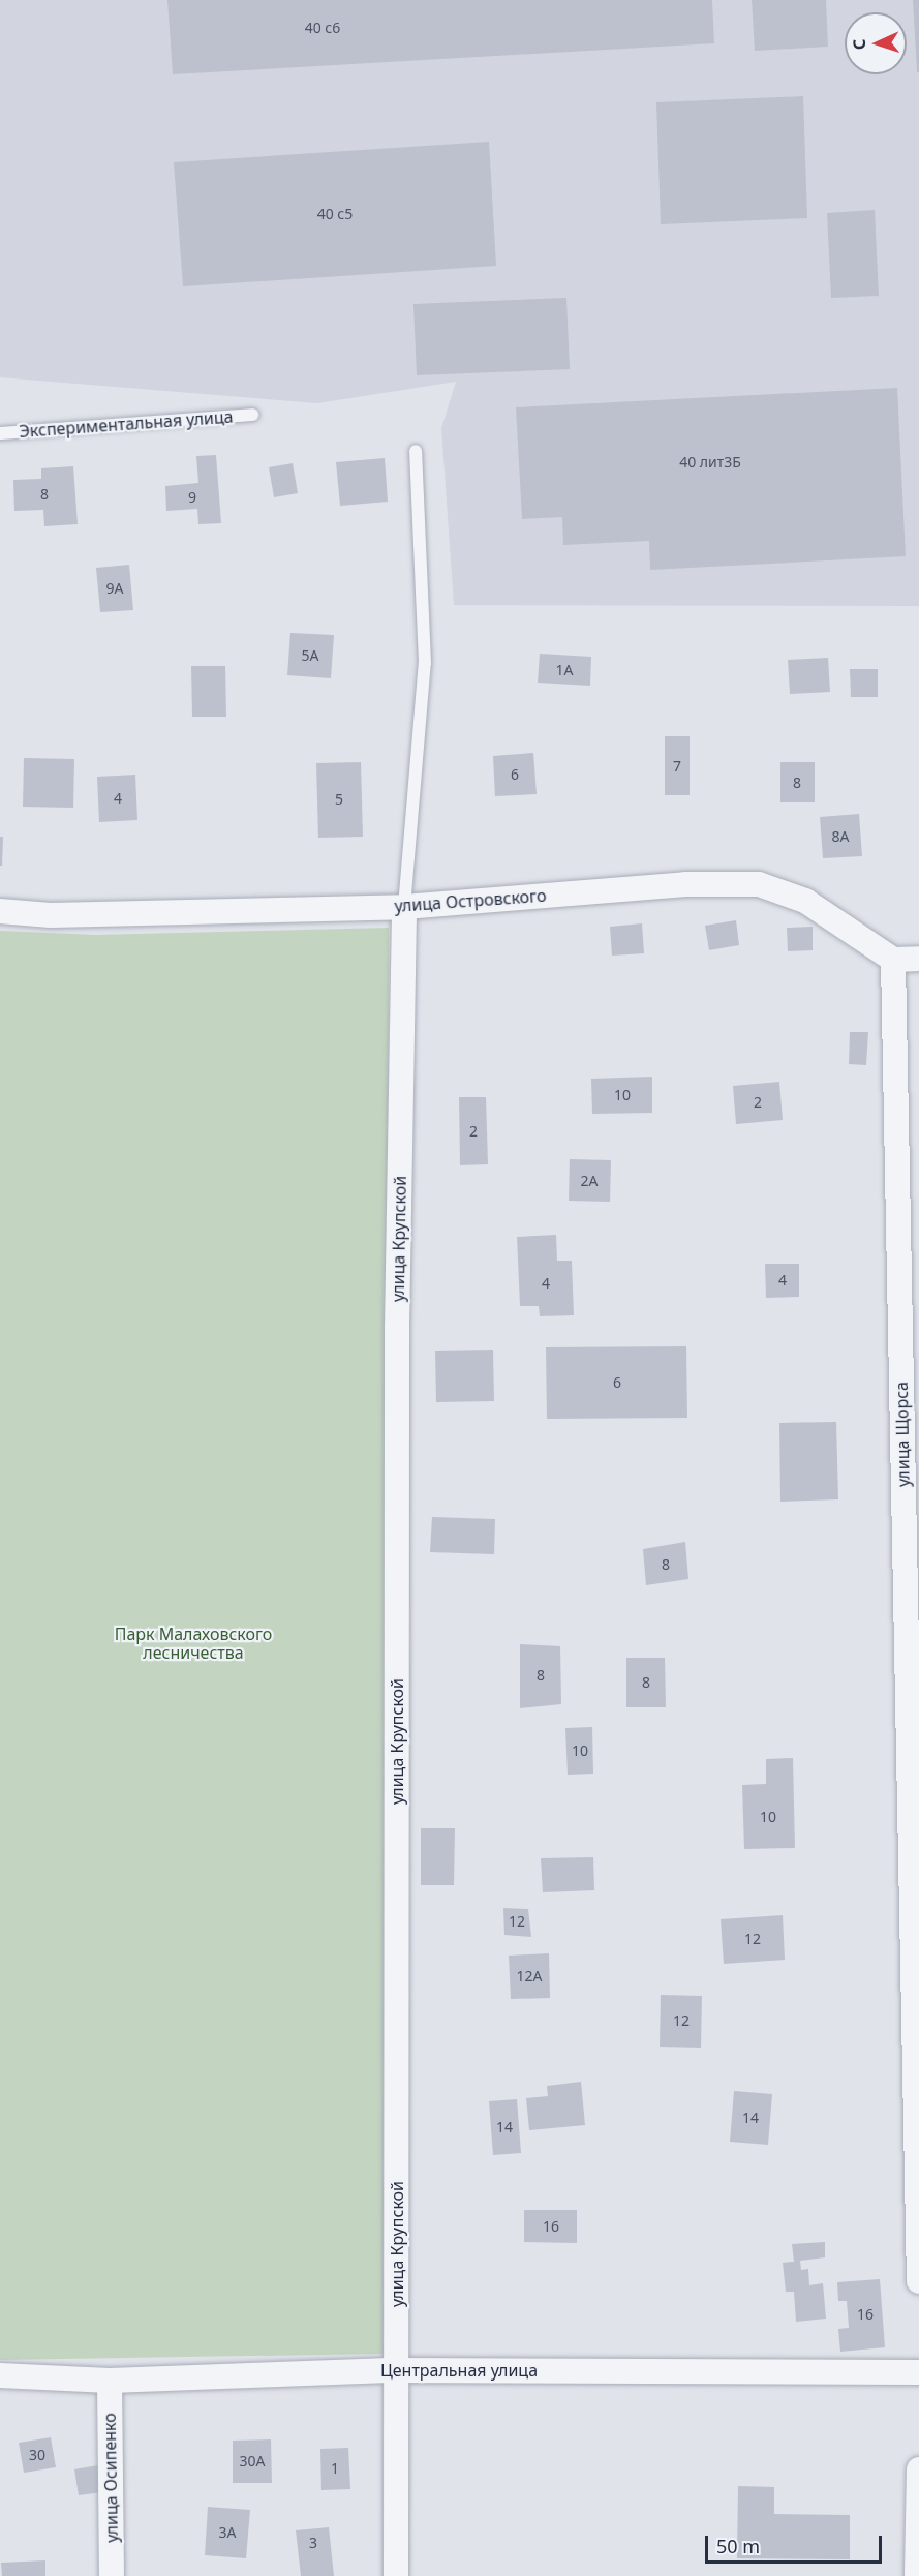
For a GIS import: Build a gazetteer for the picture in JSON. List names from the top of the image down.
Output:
{
  "streets": {
    "street": [
      "улица Островского",
      "улица Крупской",
      "улица Щорса",
      "Центральная улица",
      "улица Осипенко"
    ],
    "lane": ["Экспериментальная улица"]
  },
  "crossings": [
    ["улица Островского", "улица Крупской"],
    ["улица Островского", "улица Щорса"],
    ["улица Крупской", "Центральная улица"],
    ["Центральная улица", "улица Осипенко"]
  ],
  "parks": ["Парк Малаховского лесничества"],
  "house_numbers": [
    "40 с6",
    "40 с5",
    "40 лит3Б",
    "8",
    "9",
    "9А",
    "5А",
    "1А",
    "7",
    "6",
    "8",
    "4",
    "5",
    "8А",
    "10",
    "2",
    "2",
    "2А",
    "4",
    "4",
    "6",
    "8",
    "8",
    "8",
    "10",
    "10",
    "12",
    "12",
    "12А",
    "12",
    "14",
    "14",
    "16",
    "16",
    "30",
    "30А",
    "1",
    "3А",
    "3"
  ],
  "scale_bar": "50 m",
  "north": "left"
}
